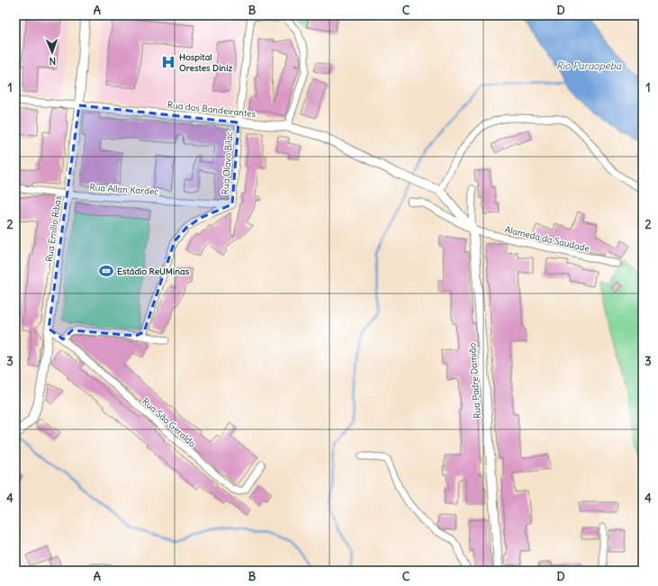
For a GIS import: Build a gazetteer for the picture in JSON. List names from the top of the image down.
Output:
{
  "streets": {
    "street": [
      "Rua dos Bandeirantes",
      "Rua Olavo Bilac",
      "Rua Allan Kardec",
      "Rua Emílio Ribas",
      "Alameda da Saudade",
      "Rua Padre Damião",
      "Rua São Geraldo"
    ]
  },
  "crossings": [
    ["Rua dos Bandeirantes", "Rua Olavo Bilac"],
    ["Rua dos Bandeirantes", "Rua Emílio Ribas"],
    ["Rua Olavo Bilac", "Rua Allan Kardec"],
    ["Rua Allan Kardec", "Rua Emílio Ribas"],
    ["Alameda da Saudade", "Rua Padre Damião"]
  ],
  "water": ["Rio Paraopeba"],
  "places": {
    "hospital": ["Hospital Orestes Diniz"],
    "sports": ["Estádio ReUMinas"]
  },
  "north": "bottom",
  "grid": {
    "columns": [
      "A",
      "B",
      "C",
      "D"
    ],
    "rows": [
      "1",
      "2",
      "3",
      "4"
    ]
  }
}
